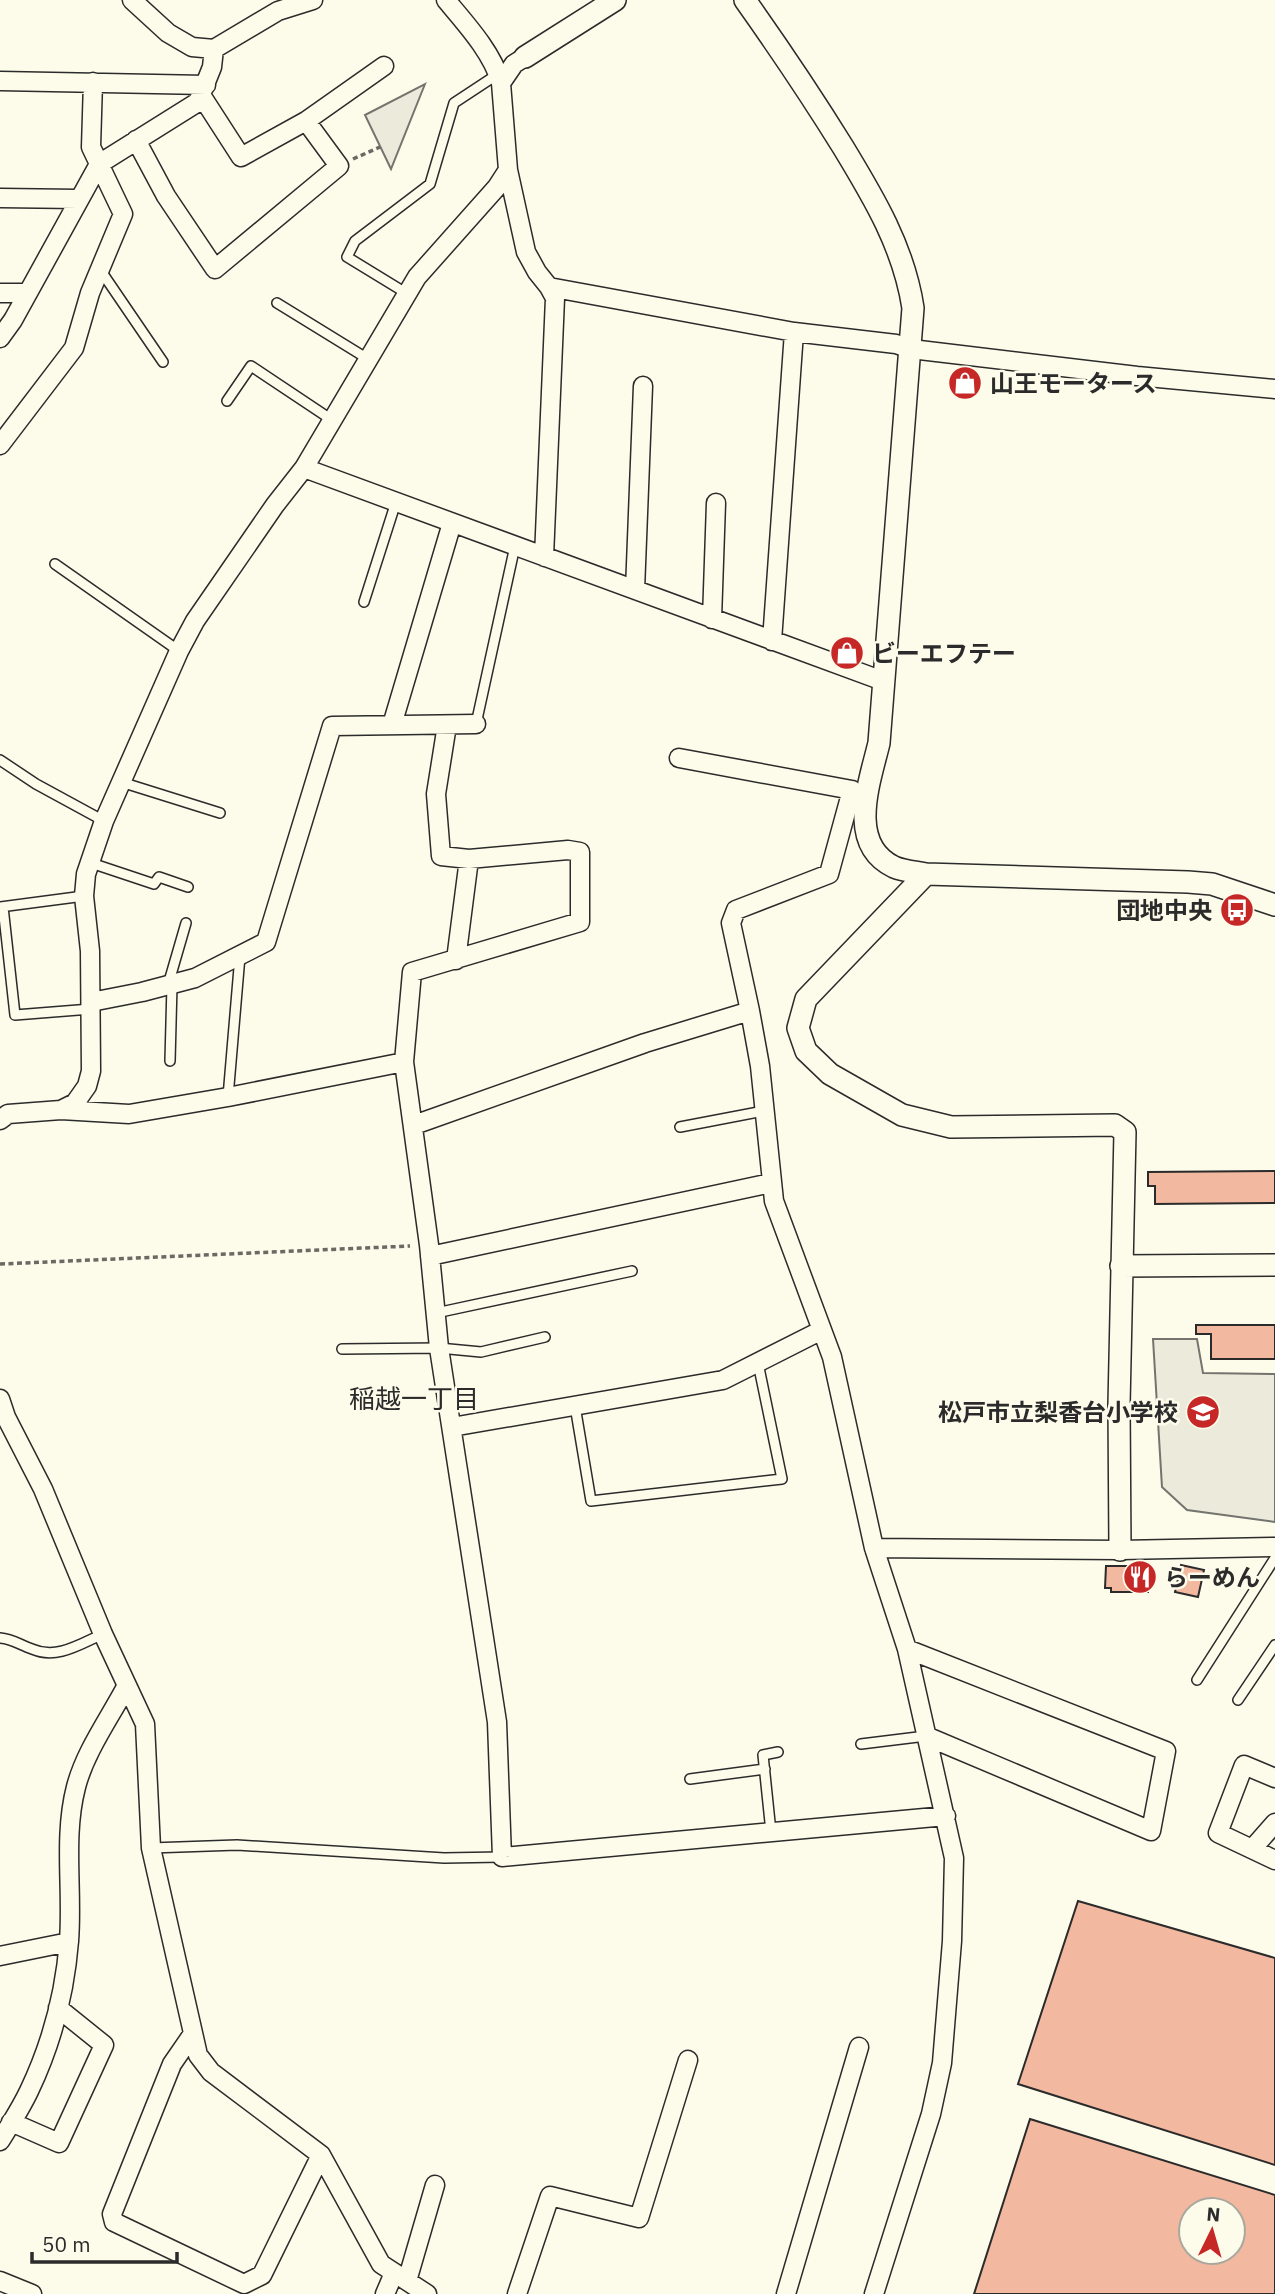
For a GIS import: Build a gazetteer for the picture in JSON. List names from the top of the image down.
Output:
{
  "districts": ["稲越一丁目"],
  "places": {
    "shop": ["山王モータース", "ビーエフテー"],
    "bus stop": ["団地中央"],
    "school or university": ["松戸市立梨香台小学校"],
    "restaurant": ["らーめん"]
  },
  "scale_bar": "50 m",
  "north": "top"
}
